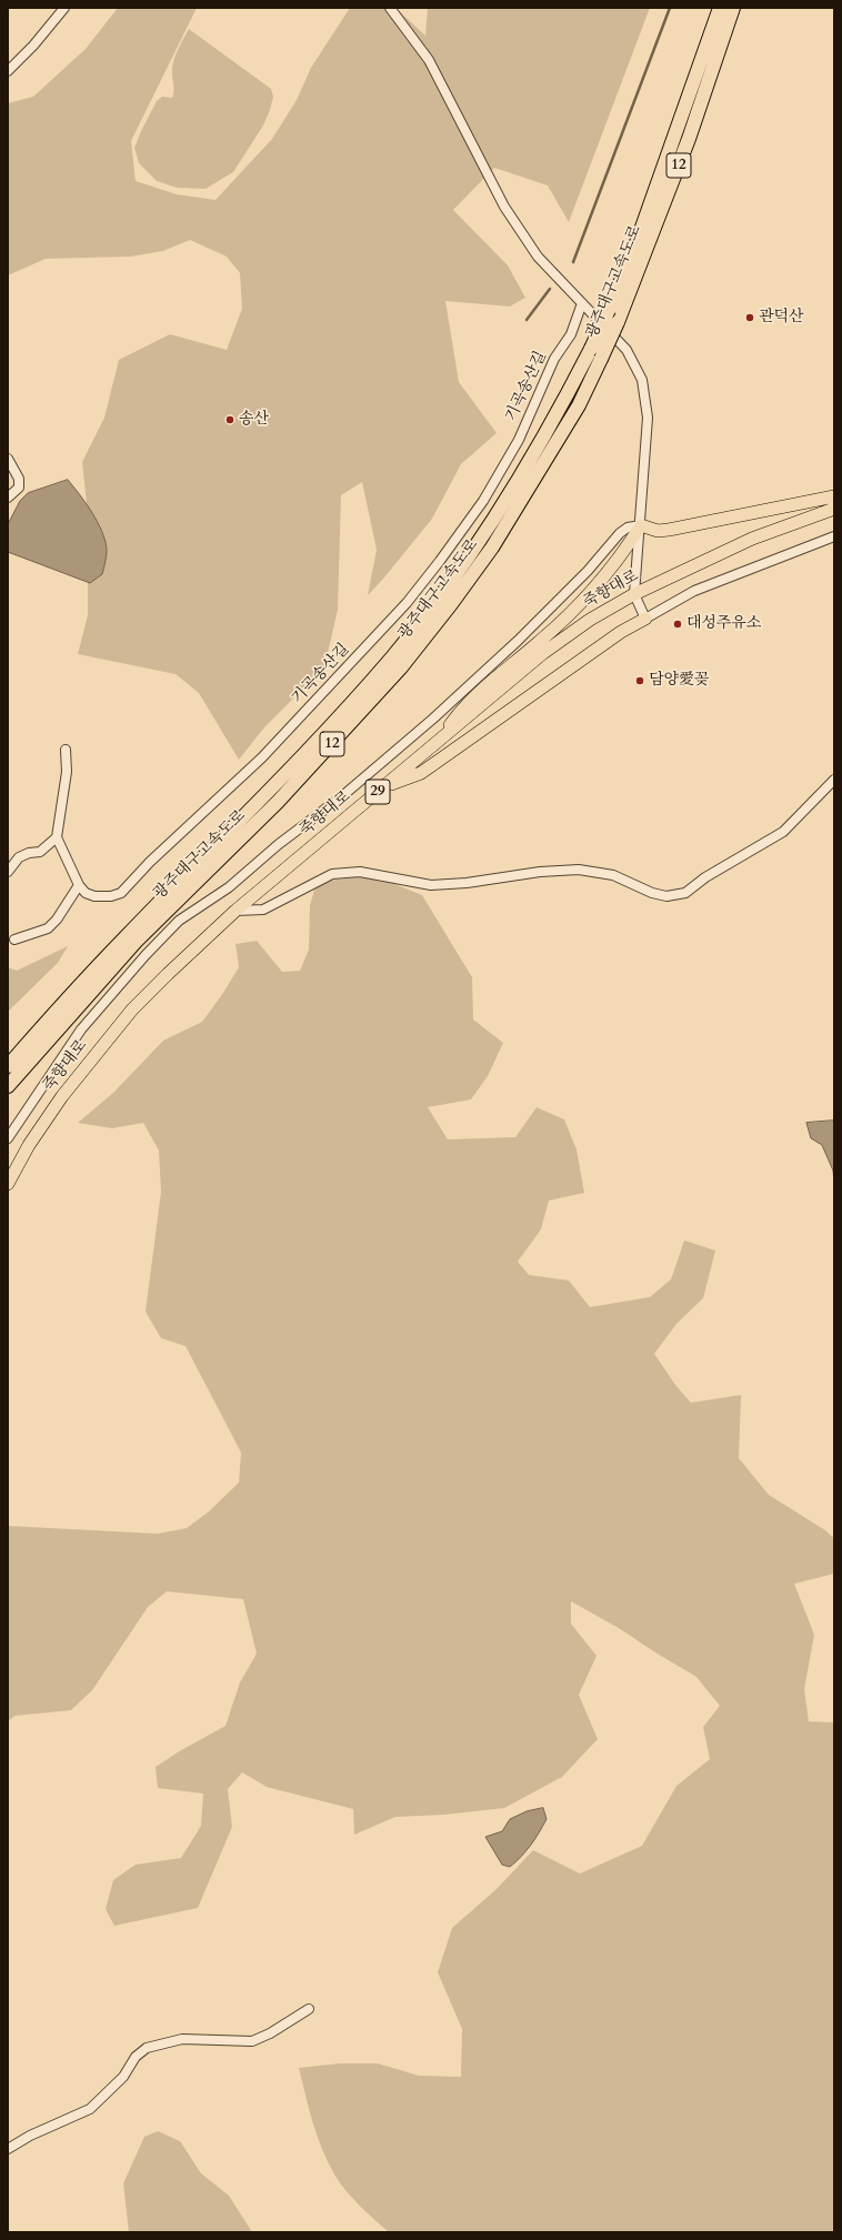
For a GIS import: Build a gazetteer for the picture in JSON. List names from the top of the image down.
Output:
{
  "streets": {
    "highway": ["12", "광주대구고속도로"],
    "main road": ["죽향대로", "29"],
    "street": ["기곡송산길"]
  },
  "places": [
    "관덕산",
    "송산",
    "대성주유소",
    "담양愛꽂"
  ]
}
